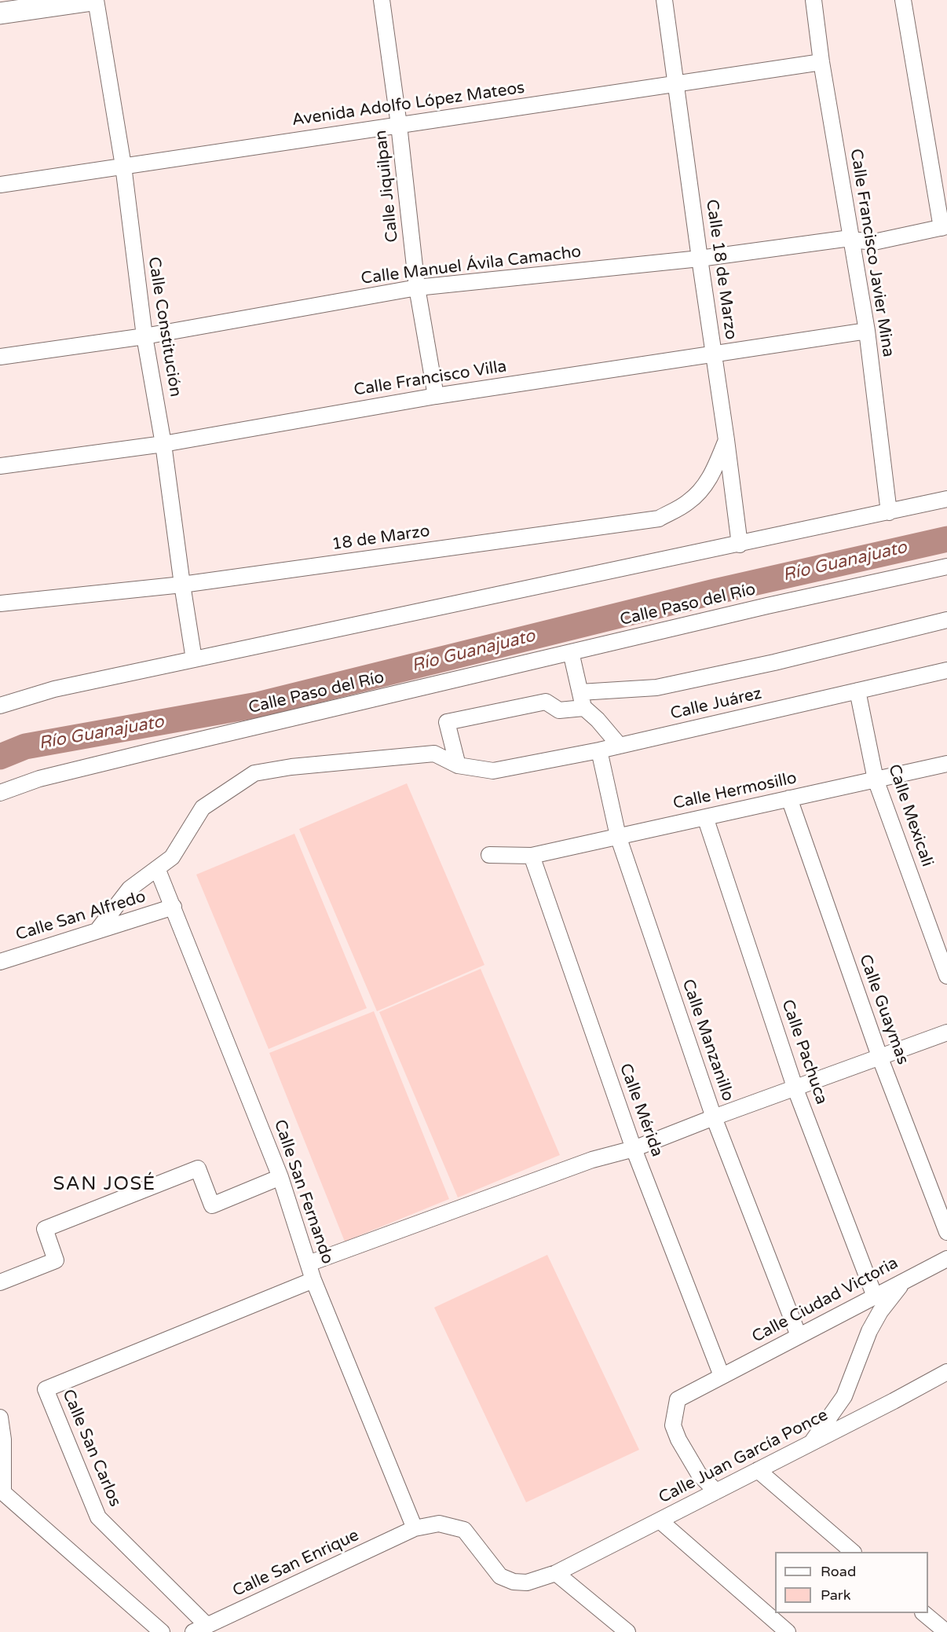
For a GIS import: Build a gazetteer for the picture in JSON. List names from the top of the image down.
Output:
{
  "streets": {
    "street": [
      "Avenida Adolfo López Mateos",
      "Calle Jiquilpan",
      "Calle Francisco Javier Mina",
      "Calle Manuel Ávila Camacho",
      "Calle 18 de Marzo",
      "Calle Constitución",
      "Calle Francisco Villa",
      "18 de Marzo",
      "Calle Paso del Río",
      "Calle Juárez",
      "Calle Hermosillo",
      "Calle Mexicali",
      "Calle San Alfredo",
      "Calle Guaymas",
      "Calle Manzanillo",
      "Calle Pachuca",
      "Calle Mérida",
      "Calle San Fernando",
      "Calle Ciudad Victoria",
      "Calle San Carlos",
      "Calle Juan García Ponce",
      "Calle San Enrique"
    ]
  },
  "crossings": [
    ["Avenida Adolfo López Mateos", "Calle Jiquilpan"],
    ["Avenida Adolfo López Mateos", "Calle Francisco Javier Mina"],
    ["Avenida Adolfo López Mateos", "Calle 18 de Marzo"],
    ["Avenida Adolfo López Mateos", "Calle Constitución"],
    ["Calle Jiquilpan", "Calle Manuel Ávila Camacho"],
    ["Calle Jiquilpan", "Calle Francisco Villa"],
    ["Calle Francisco Javier Mina", "Calle Manuel Ávila Camacho"],
    ["Calle Francisco Javier Mina", "Calle Francisco Villa"],
    ["Calle Manuel Ávila Camacho", "Calle 18 de Marzo"],
    ["Calle Manuel Ávila Camacho", "Calle Constitución"],
    ["Calle 18 de Marzo", "Calle Francisco Villa"],
    ["Calle 18 de Marzo", "18 de Marzo"],
    ["Calle Constitución", "Calle Francisco Villa"],
    ["Calle Constitución", "18 de Marzo"],
    ["Calle Juárez", "Calle Mexicali"],
    ["Calle Juárez", "Calle San Alfredo"],
    ["Calle Juárez", "Calle Manzanillo"],
    ["Calle Juárez", "Calle San Fernando"],
    ["Calle Hermosillo", "Calle Mexicali"],
    ["Calle Hermosillo", "Calle Guaymas"],
    ["Calle Hermosillo", "Calle Manzanillo"],
    ["Calle Hermosillo", "Calle Pachuca"],
    ["Calle Hermosillo", "Calle Mérida"],
    ["Calle San Alfredo", "Calle San Fernando"],
    ["Calle Manzanillo", "Calle Ciudad Victoria"],
    ["Calle Pachuca", "Calle Ciudad Victoria"],
    ["Calle Mérida", "Calle Ciudad Victoria"],
    ["Calle San Fernando", "Calle San Carlos"],
    ["Calle San Fernando", "Calle Juan García Ponce"],
    ["Calle San Fernando", "Calle San Enrique"],
    ["Calle Ciudad Victoria", "Calle Juan García Ponce"],
    ["Calle San Carlos", "Calle San Enrique"],
    ["Calle Juan García Ponce", "Calle San Enrique"]
  ],
  "districts": ["SAN JOSÉ"],
  "water": ["Río Guanajuato"],
  "legend": ["Road", "Park"]
}
